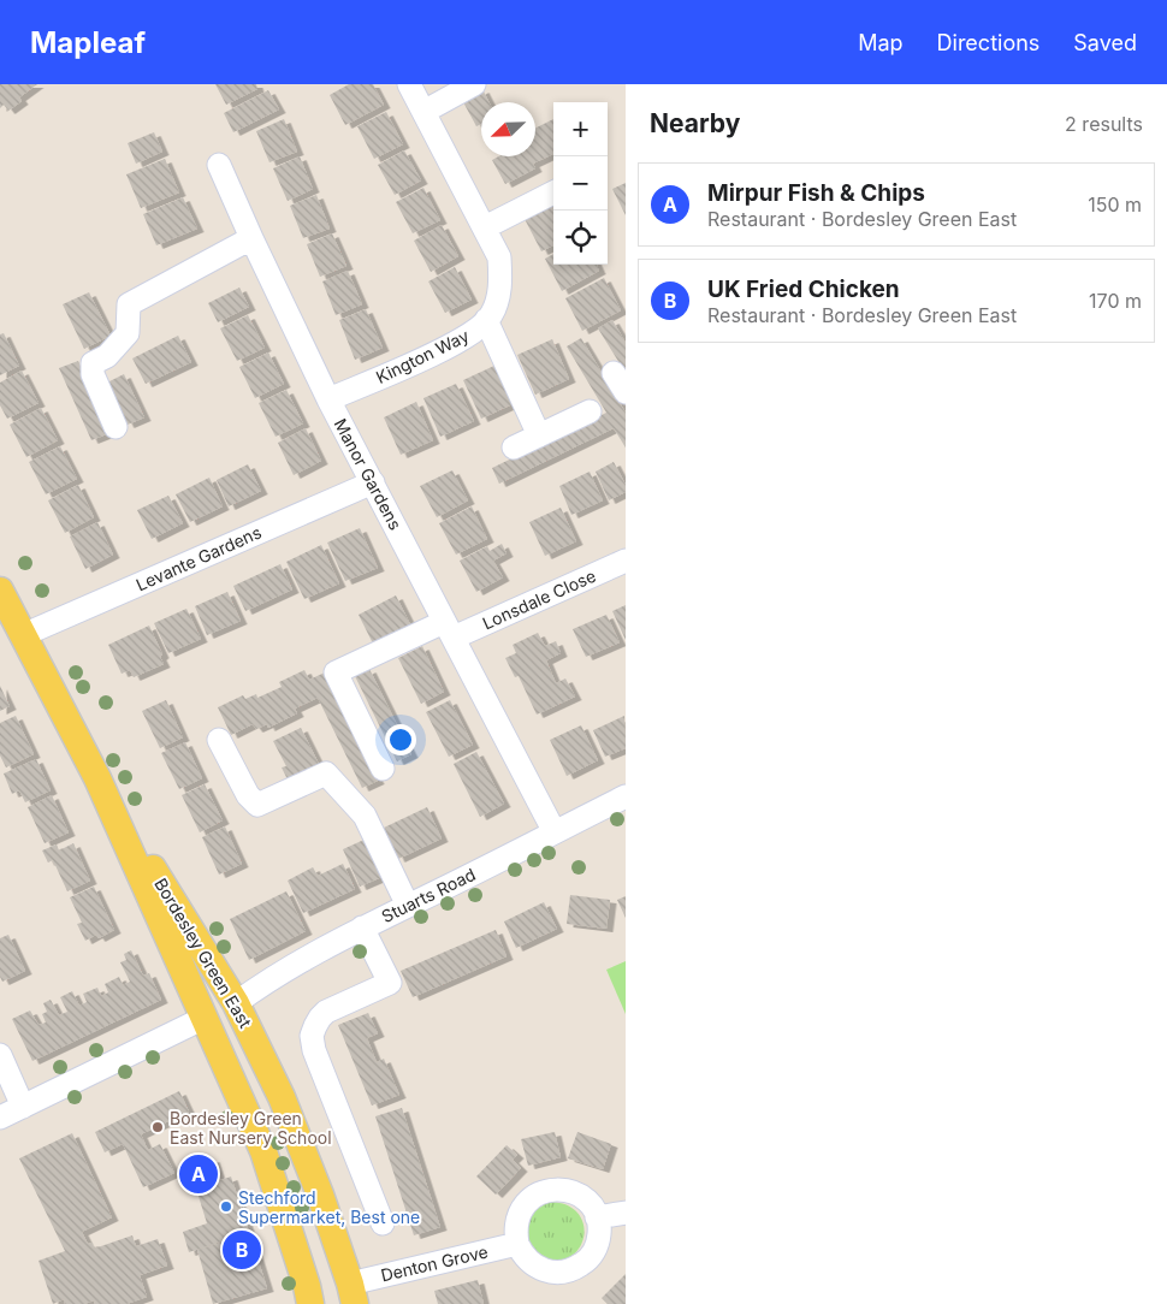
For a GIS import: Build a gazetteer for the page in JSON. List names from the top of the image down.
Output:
{
  "streets": {
    "main road": ["Bordesley Green East"],
    "street": [
      "Kington Way",
      "Manor Gardens",
      "Levante Gardens",
      "Lonsdale Close",
      "Stuarts Road",
      "Denton Grove"
    ]
  },
  "crossings": [
    ["Kington Way", "Manor Gardens"],
    ["Manor Gardens", "Levante Gardens"],
    ["Manor Gardens", "Lonsdale Close"],
    ["Manor Gardens", "Stuarts Road"],
    ["Levante Gardens", "Bordesley Green East"],
    ["Stuarts Road", "Bordesley Green East"],
    ["Bordesley Green East", "Denton Grove"]
  ],
  "places": ["Bordesley Green East Nursery School", "Stechford Supermarket, Best one"],
  "north": "bottom left",
  "page": {
    "header": "Mapleaf",
    "nav": ["Map", "Directions", "Saved"],
    "heading": ["Nearby", "2 results"],
    "map_buttons": ["+", "−"],
    "list": [
      {
        "mark": "A",
        "name": "Mirpur Fish & Chips",
        "note": "Restaurant · Bordesley Green East",
        "value": "150 m"
      },
      {
        "mark": "B",
        "name": "UK Fried Chicken",
        "note": "Restaurant · Bordesley Green East",
        "value": "170 m"
      }
    ],
    "pins": ["A", "B"]
  }
}
